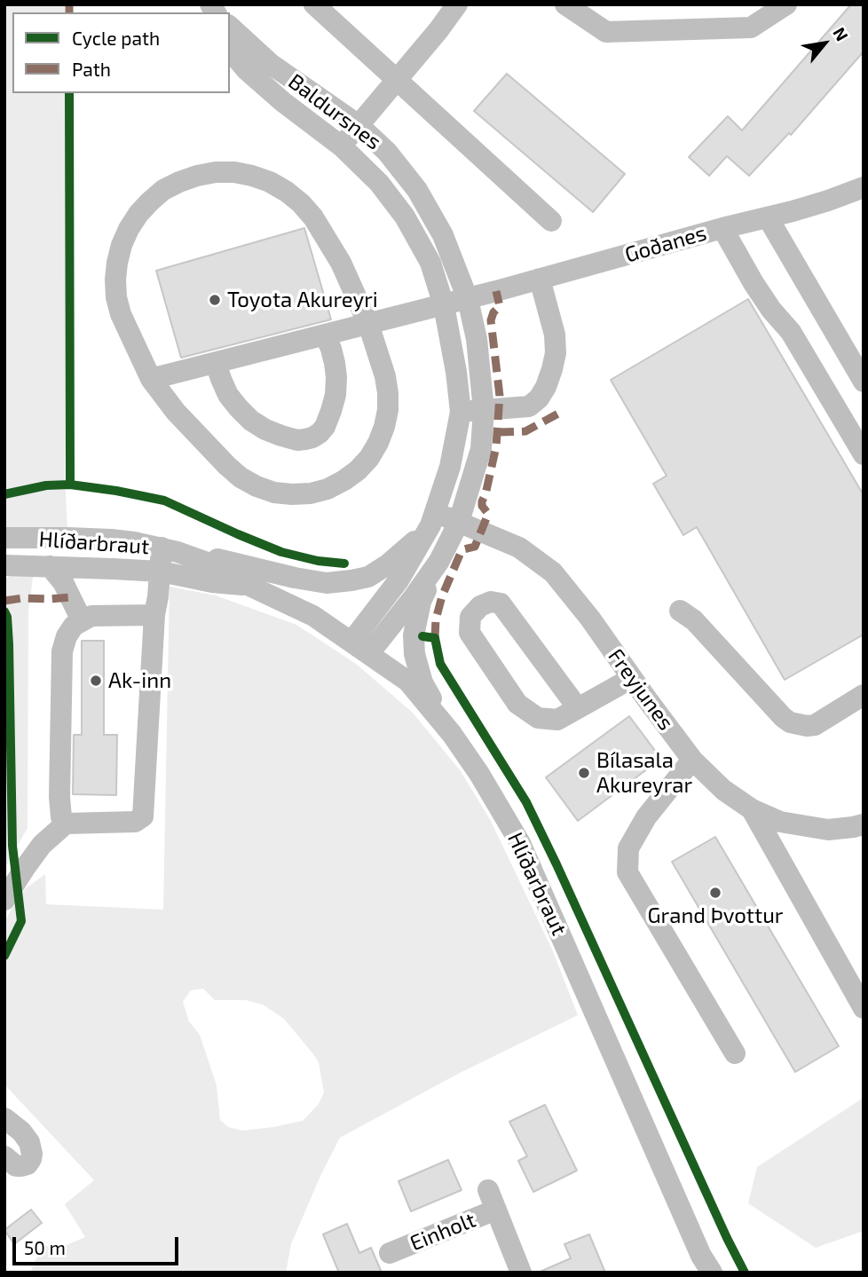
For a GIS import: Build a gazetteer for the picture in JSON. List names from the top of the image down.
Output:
{
  "streets": {
    "street": [
      "Baldursnes",
      "Goðanes",
      "Hlíðarbraut",
      "Freyjunes",
      "Einholt"
    ]
  },
  "crossings": [
    ["Baldursnes", "Goðanes"],
    ["Baldursnes", "Hlíðarbraut"],
    ["Baldursnes", "Freyjunes"]
  ],
  "places": [
    "Toyota Akureyri",
    "Ak-inn",
    "Bílasala Akureyrar",
    "Grand Þvottur"
  ],
  "legend": ["Cycle path", "Path"],
  "scale_bar": "50 m",
  "north": "top right"
}
